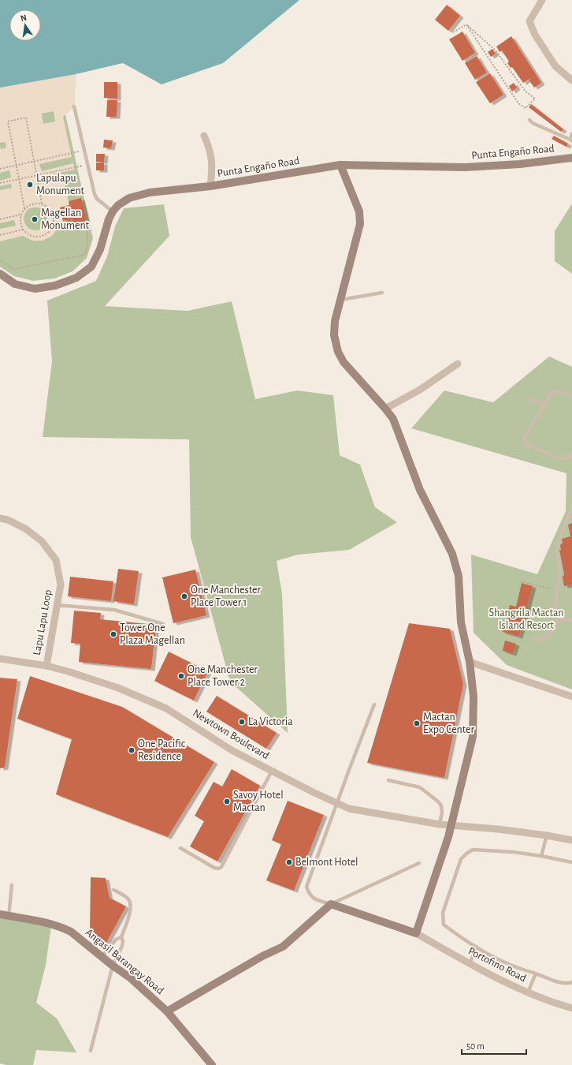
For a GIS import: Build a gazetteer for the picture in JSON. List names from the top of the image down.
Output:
{
  "streets": {
    "street": [
      "Punta Engaño Road",
      "Lapu Lapu Loop",
      "Newtown Boulevard",
      "Angasil Barangay Road",
      "Portofino Road"
    ]
  },
  "crossings": [
    ["Lapu Lapu Loop", "Newtown Boulevard"]
  ],
  "parks": ["Shangrila Mactan Island Resort"],
  "places": [
    "Lapulapu Monument",
    "Magellan Monument",
    "One Manchester Place Tower 1",
    "Tower One Plaza Magellan",
    "One Manchester Place Tower 2",
    "La Victoria",
    "Mactan Expo Center",
    "One Pacific Residence",
    "Savoy Hotel Mactan",
    "Belmont Hotel"
  ],
  "scale_bar": "50 m",
  "north": "top"
}
